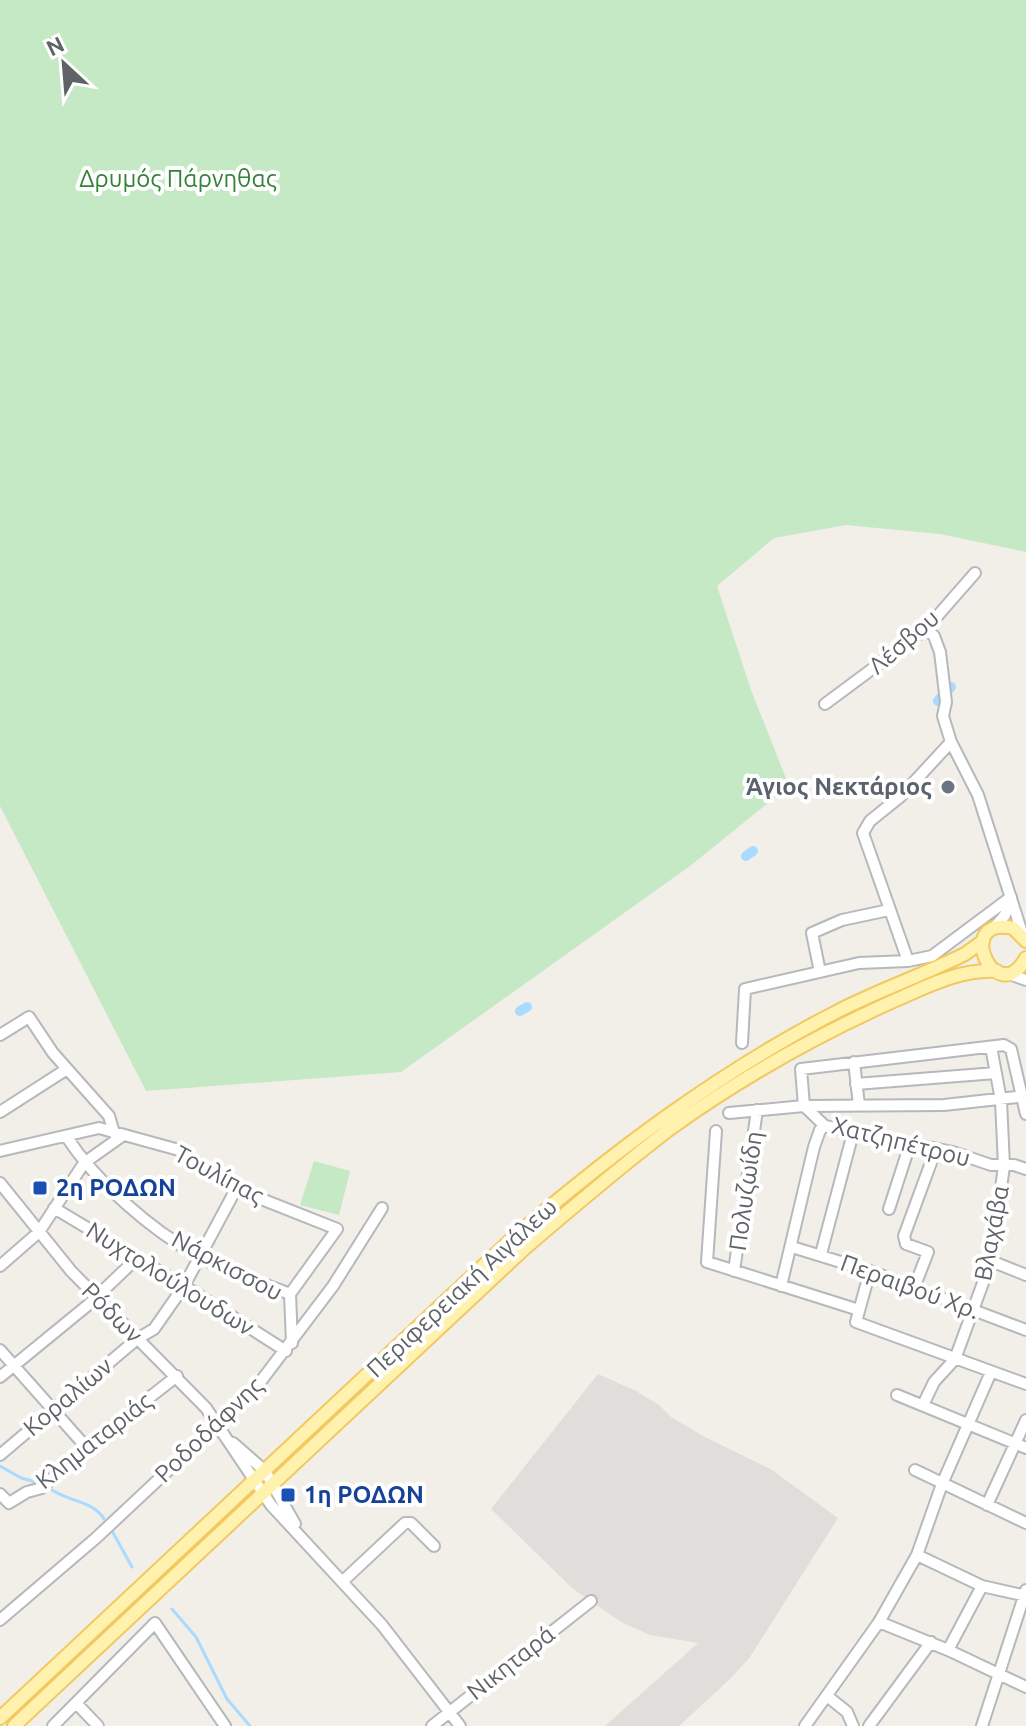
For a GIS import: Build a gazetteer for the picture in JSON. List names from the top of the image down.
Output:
{
  "streets": {
    "main road": ["Περιφερειακή Αιγάλεω"],
    "street": [
      "Λέσβου",
      "Χατζηπέτρου",
      "Τουλίπας",
      "Πολυζωίδη",
      "Βλαχάβα",
      "Νάρκισσου",
      "Νυχτολούλουδων",
      "Περαιβού Χρ.",
      "Ρόδων",
      "Κοραλίων",
      "Ροδοδάφνης",
      "Κληματαριάς",
      "Νικηταρά"
    ]
  },
  "crossings": [
    ["Χατζηπέτρου", "Βλαχάβα"],
    ["Τουλίπας", "Νάρκισσου"],
    ["Τουλίπας", "Κοραλίων"],
    ["Βλαχάβα", "Περαιβού Χρ."],
    ["Νάρκισσου", "Νυχτολούλουδων"],
    ["Νάρκισσου", "Κοραλίων"],
    ["Νάρκισσου", "Ροδοδάφνης"],
    ["Νυχτολούλουδων", "Κοραλίων"],
    ["Νυχτολούλουδων", "Ροδοδάφνης"],
    ["Περιφερειακή Αιγάλεω", "Ρόδων"],
    ["Ρόδων", "Κοραλίων"],
    ["Ρόδων", "Ροδοδάφνης"],
    ["Ρόδων", "Κληματαριάς"],
    ["Ρόδων", "Νικηταρά"]
  ],
  "parks": ["Δρυμός Πάρνηθας"],
  "places": {
    "other": ["Άγιος Νεκτάριος"],
    "transit": ["2η ΡΟΔΩΝ", "1η ΡΟΔΩΝ"]
  },
  "north": "top left"
}
